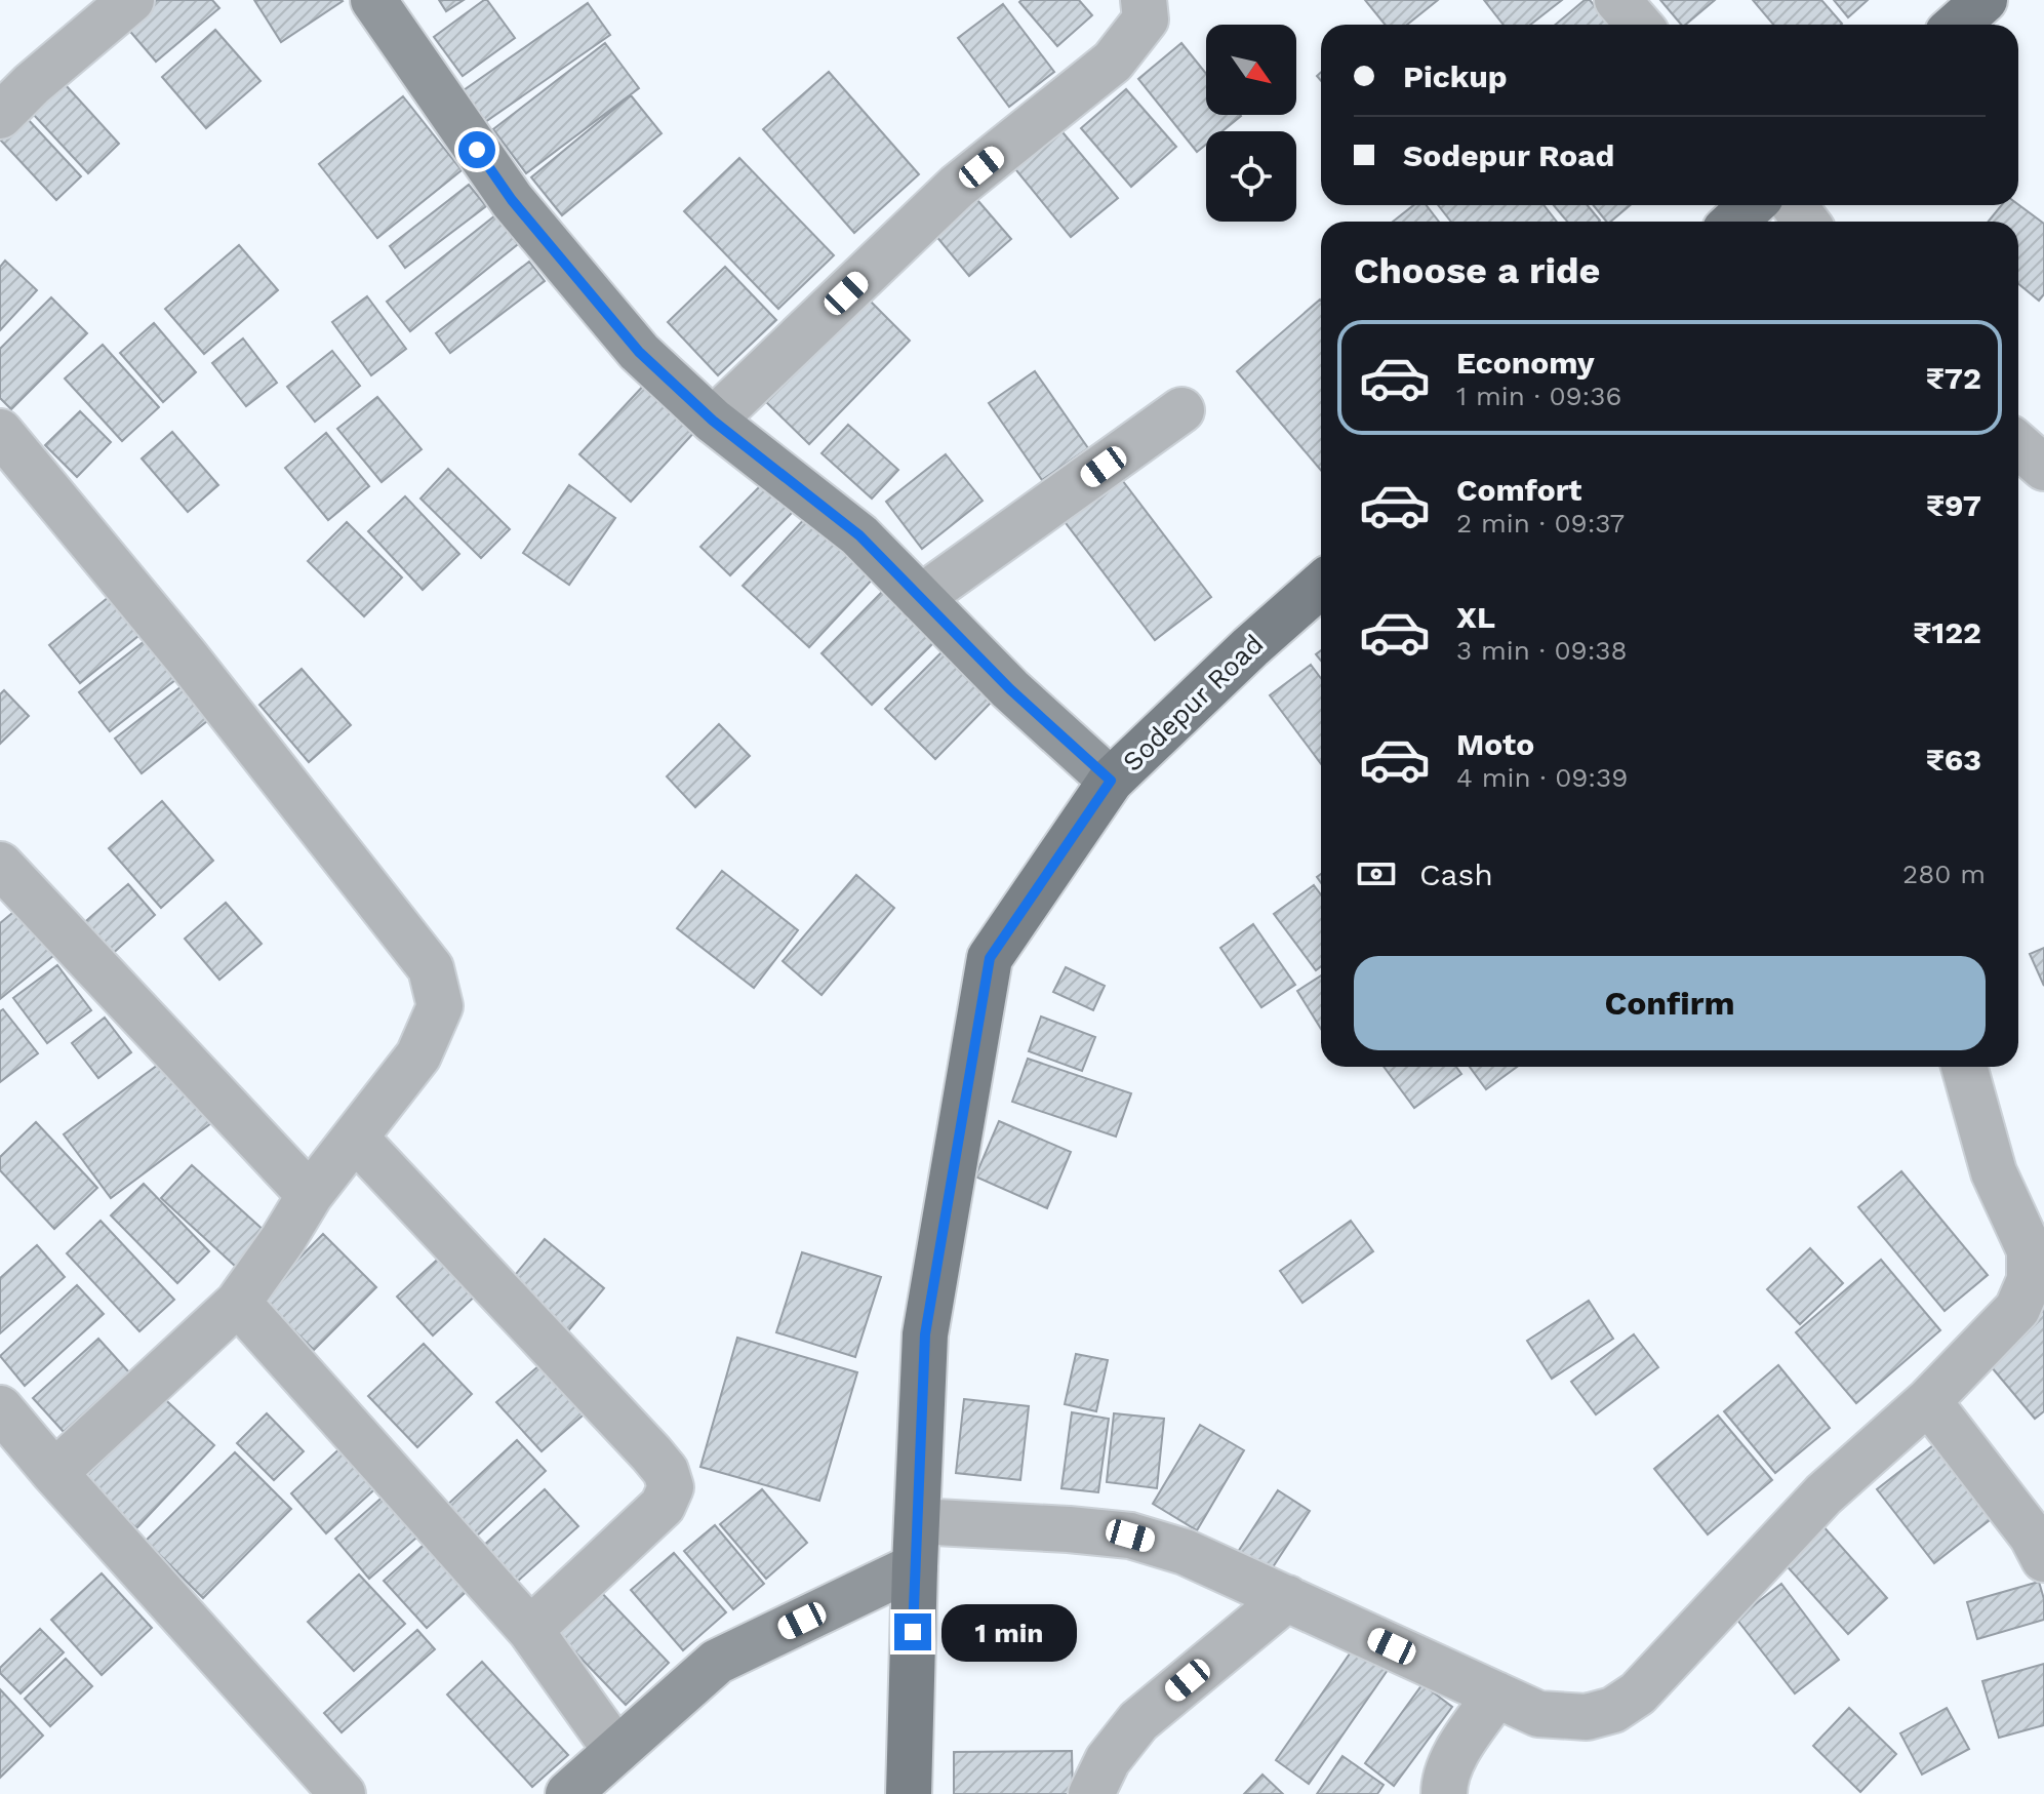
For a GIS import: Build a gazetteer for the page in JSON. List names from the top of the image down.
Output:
{
  "streets": {
    "main road": ["Sodepur Road"]
  },
  "north": "bottom right",
  "page": {
    "banner": ["Pickup", "Sodepur Road"],
    "heading": "Choose a ride",
    "list": [
      {
        "name": "Economy",
        "note": "1 min · 09:36",
        "value": "₹72"
      },
      {
        "name": "Comfort",
        "note": "2 min · 09:37",
        "value": "₹97"
      },
      {
        "name": "XL",
        "note": "3 min · 09:38",
        "value": "₹122"
      },
      {
        "name": "Moto",
        "note": "4 min · 09:39",
        "value": "₹63"
      }
    ],
    "pay": ["Cash", "280 m"],
    "buttons": "Confirm",
    "bubble": "1 min"
  }
}
